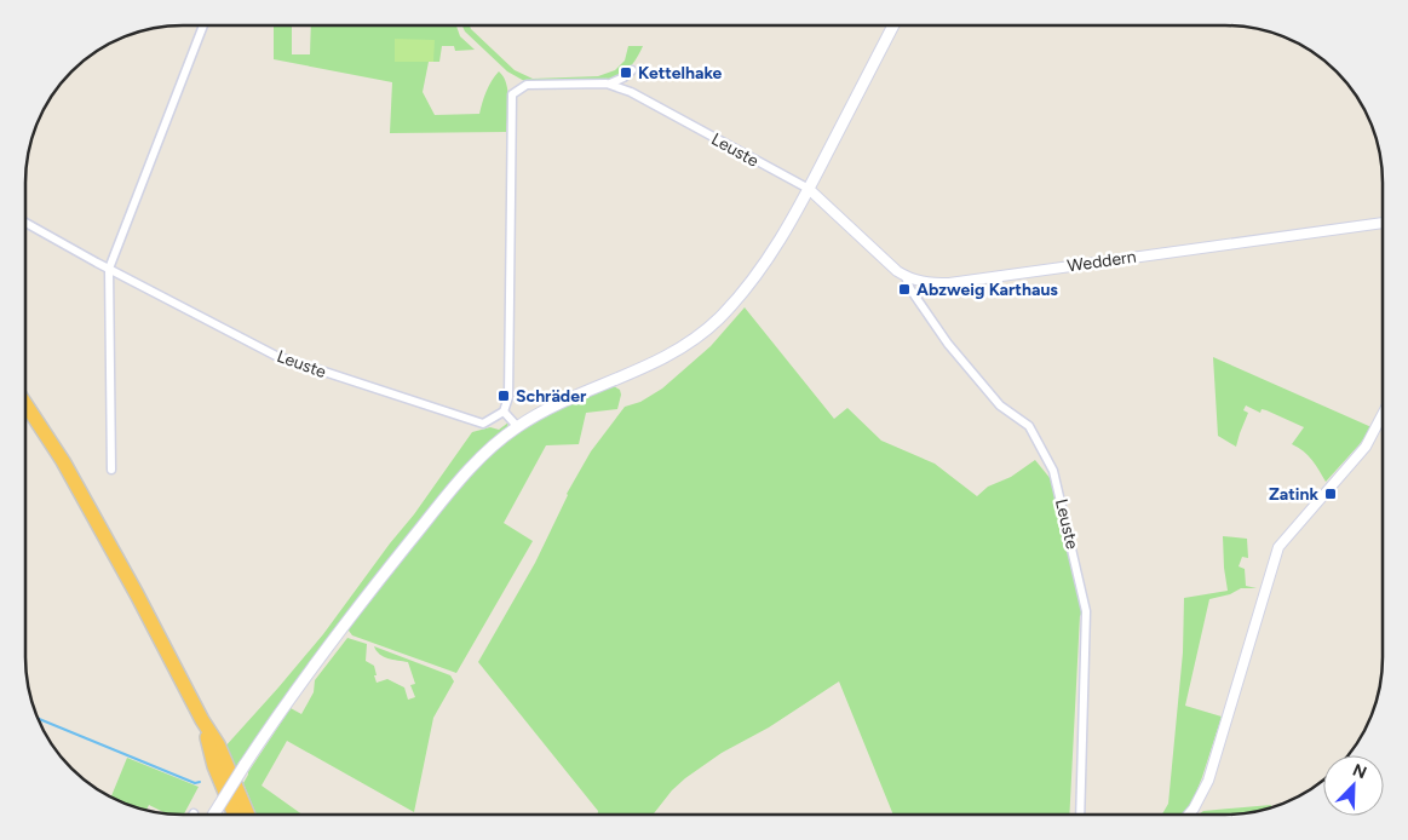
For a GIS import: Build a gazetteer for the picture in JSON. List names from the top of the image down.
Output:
{
  "streets": {
    "street": ["Leuste", "Weddern"]
  },
  "crossings": [
    ["Leuste", "Weddern"]
  ],
  "places": {
    "transit": [
      "Kettelhake",
      "Abzweig Karthaus",
      "Schräder",
      "Zatink"
    ]
  },
  "north": "top right"
}
